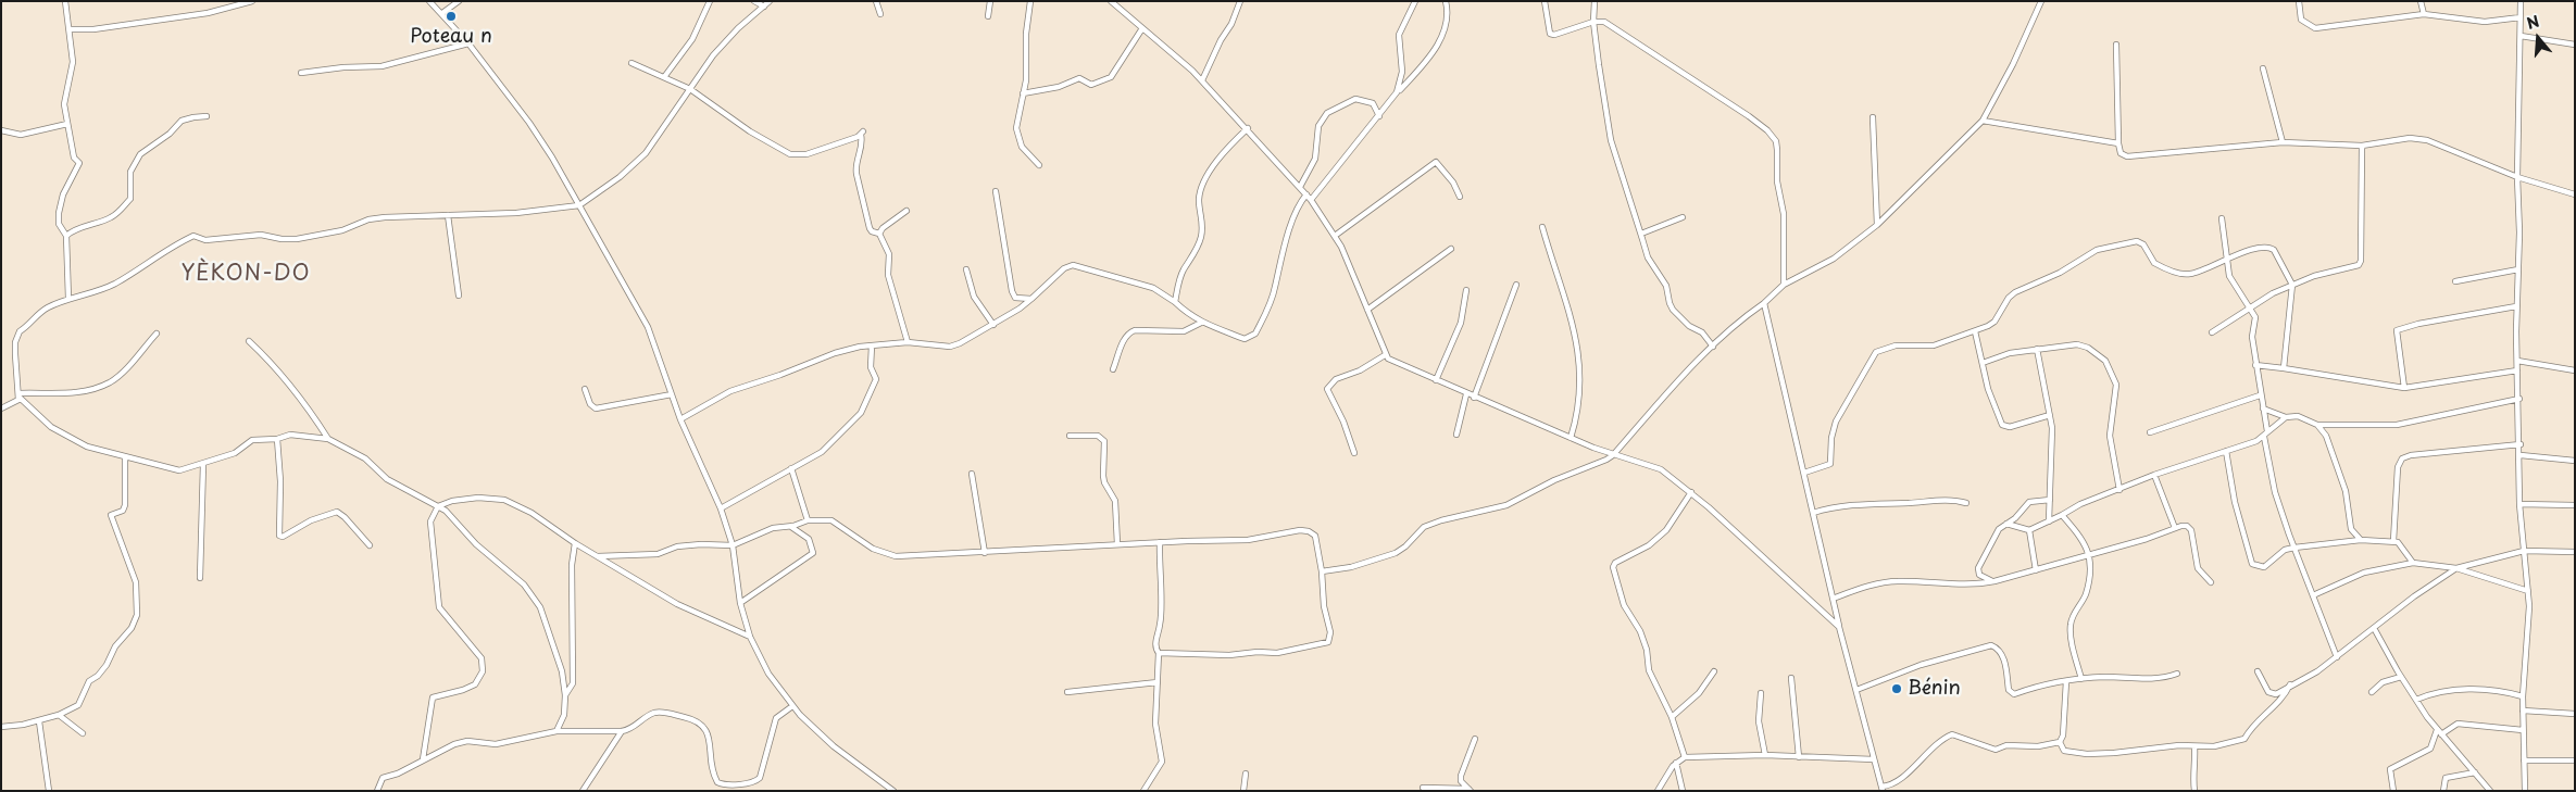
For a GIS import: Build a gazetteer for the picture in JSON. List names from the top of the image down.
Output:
{
  "districts": ["YÈKON-DO"],
  "places": ["Poteau n", "Bénin"],
  "north": "top"
}
